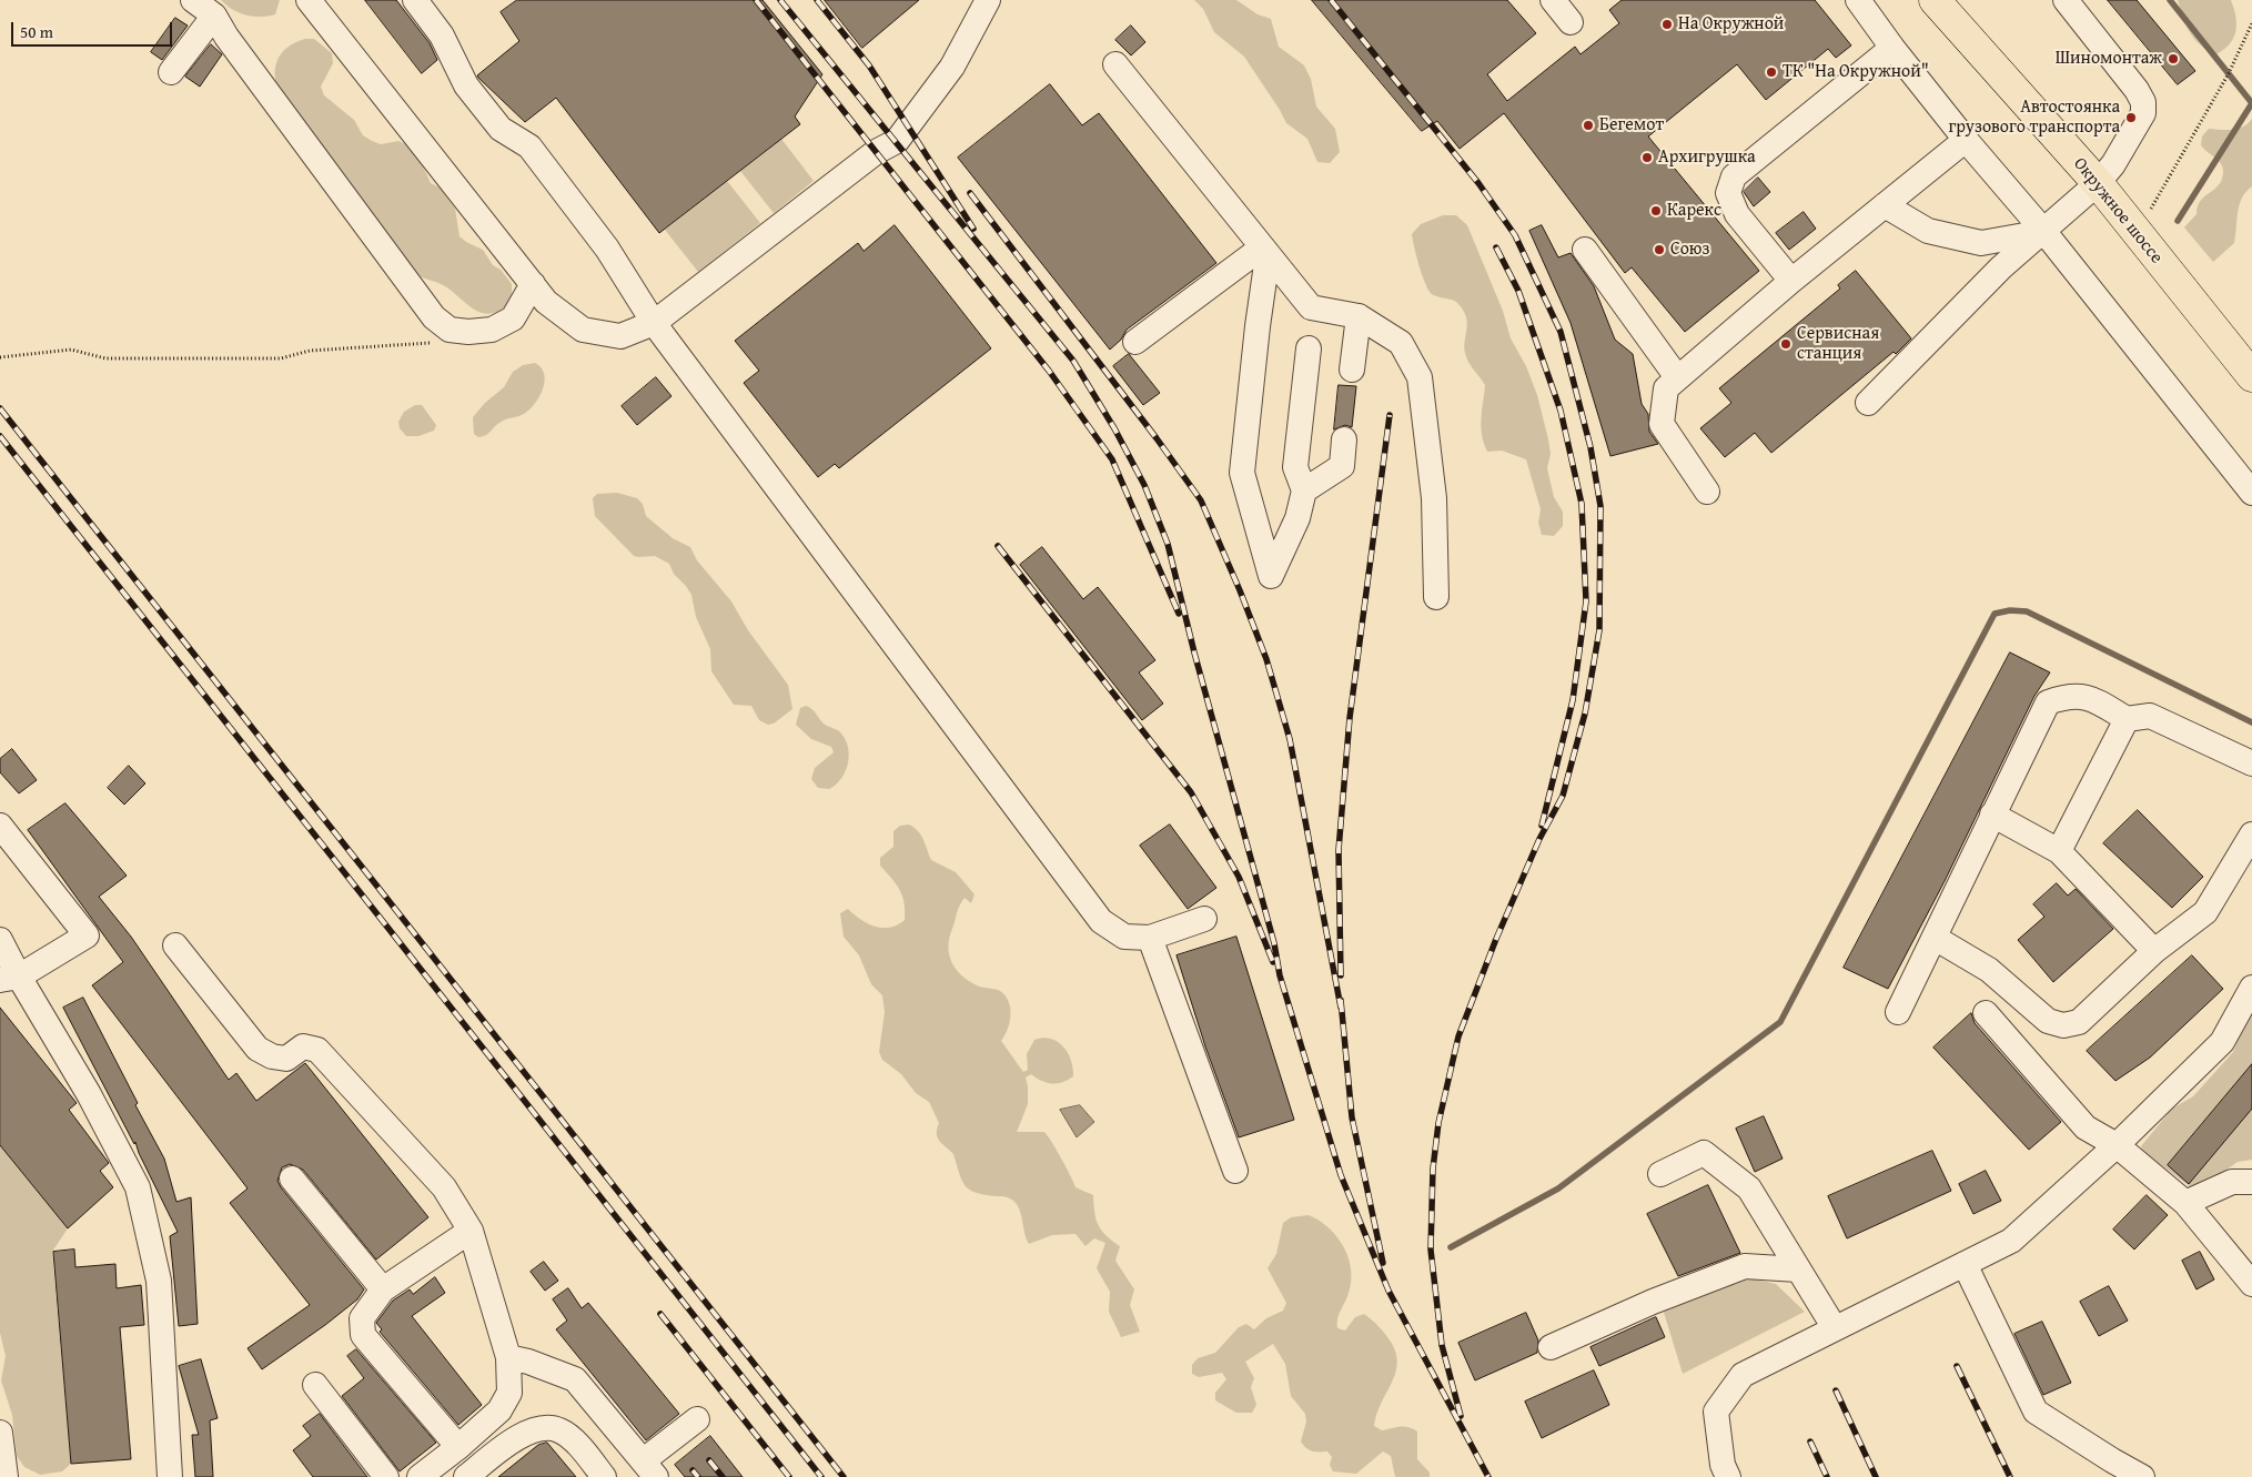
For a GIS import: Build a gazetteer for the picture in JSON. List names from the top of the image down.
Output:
{
  "streets": {
    "main road": ["Окружное шоссе"]
  },
  "places": [
    "На Окружной",
    "Шиномонтаж",
    "ТК \"На Окружной\"",
    "Автостоянка грузового транспорта",
    "Бегемот",
    "Архигрушка",
    "Карекс",
    "Союз",
    "Сервисная станция"
  ],
  "scale_bar": "50 m"
}
